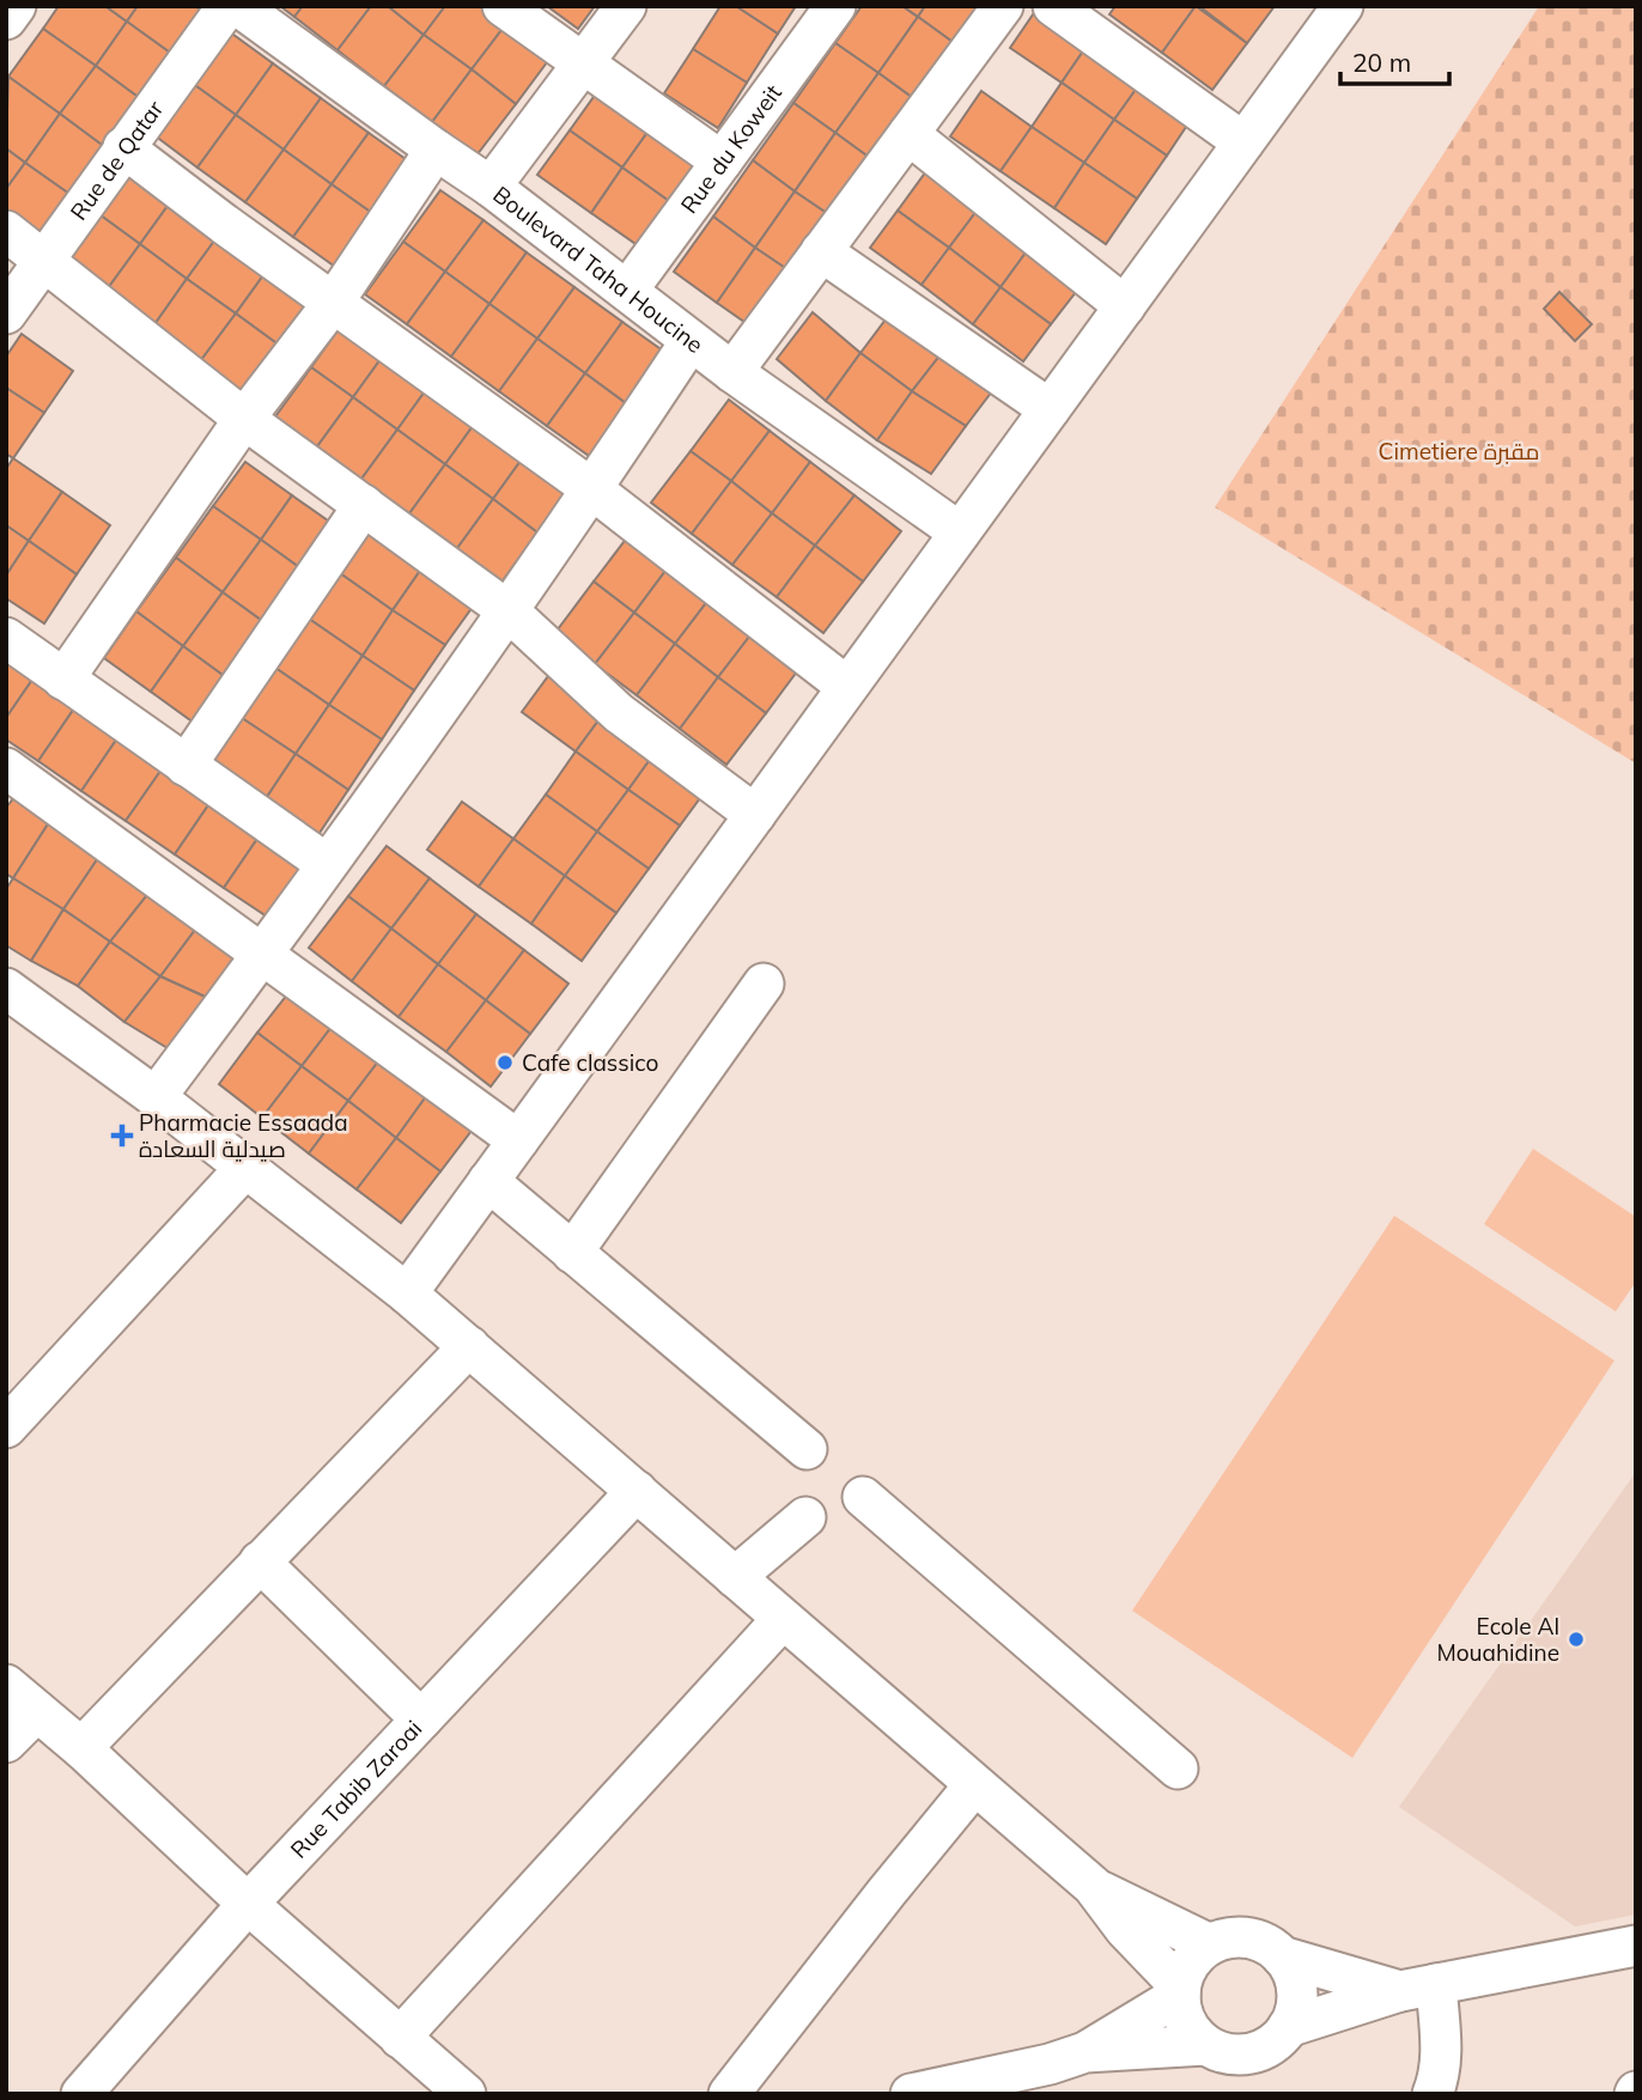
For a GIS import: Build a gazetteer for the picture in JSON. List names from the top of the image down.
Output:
{
  "streets": {
    "street": [
      "Rue du Koweit",
      "Rue de Qatar",
      "Boulevard Taha Houcine",
      "Rue Tabib Zaroai"
    ]
  },
  "crossings": [
    ["Rue du Koweit", "Boulevard Taha Houcine"]
  ],
  "parks": ["Cimetiere مقبرة"],
  "places": {
    "other": ["Cafe classico", "Ecole Al Mouahidine"],
    "health": ["Pharmacie Essaada صيدلية السعادة"]
  },
  "scale_bar": "20 m"
}
